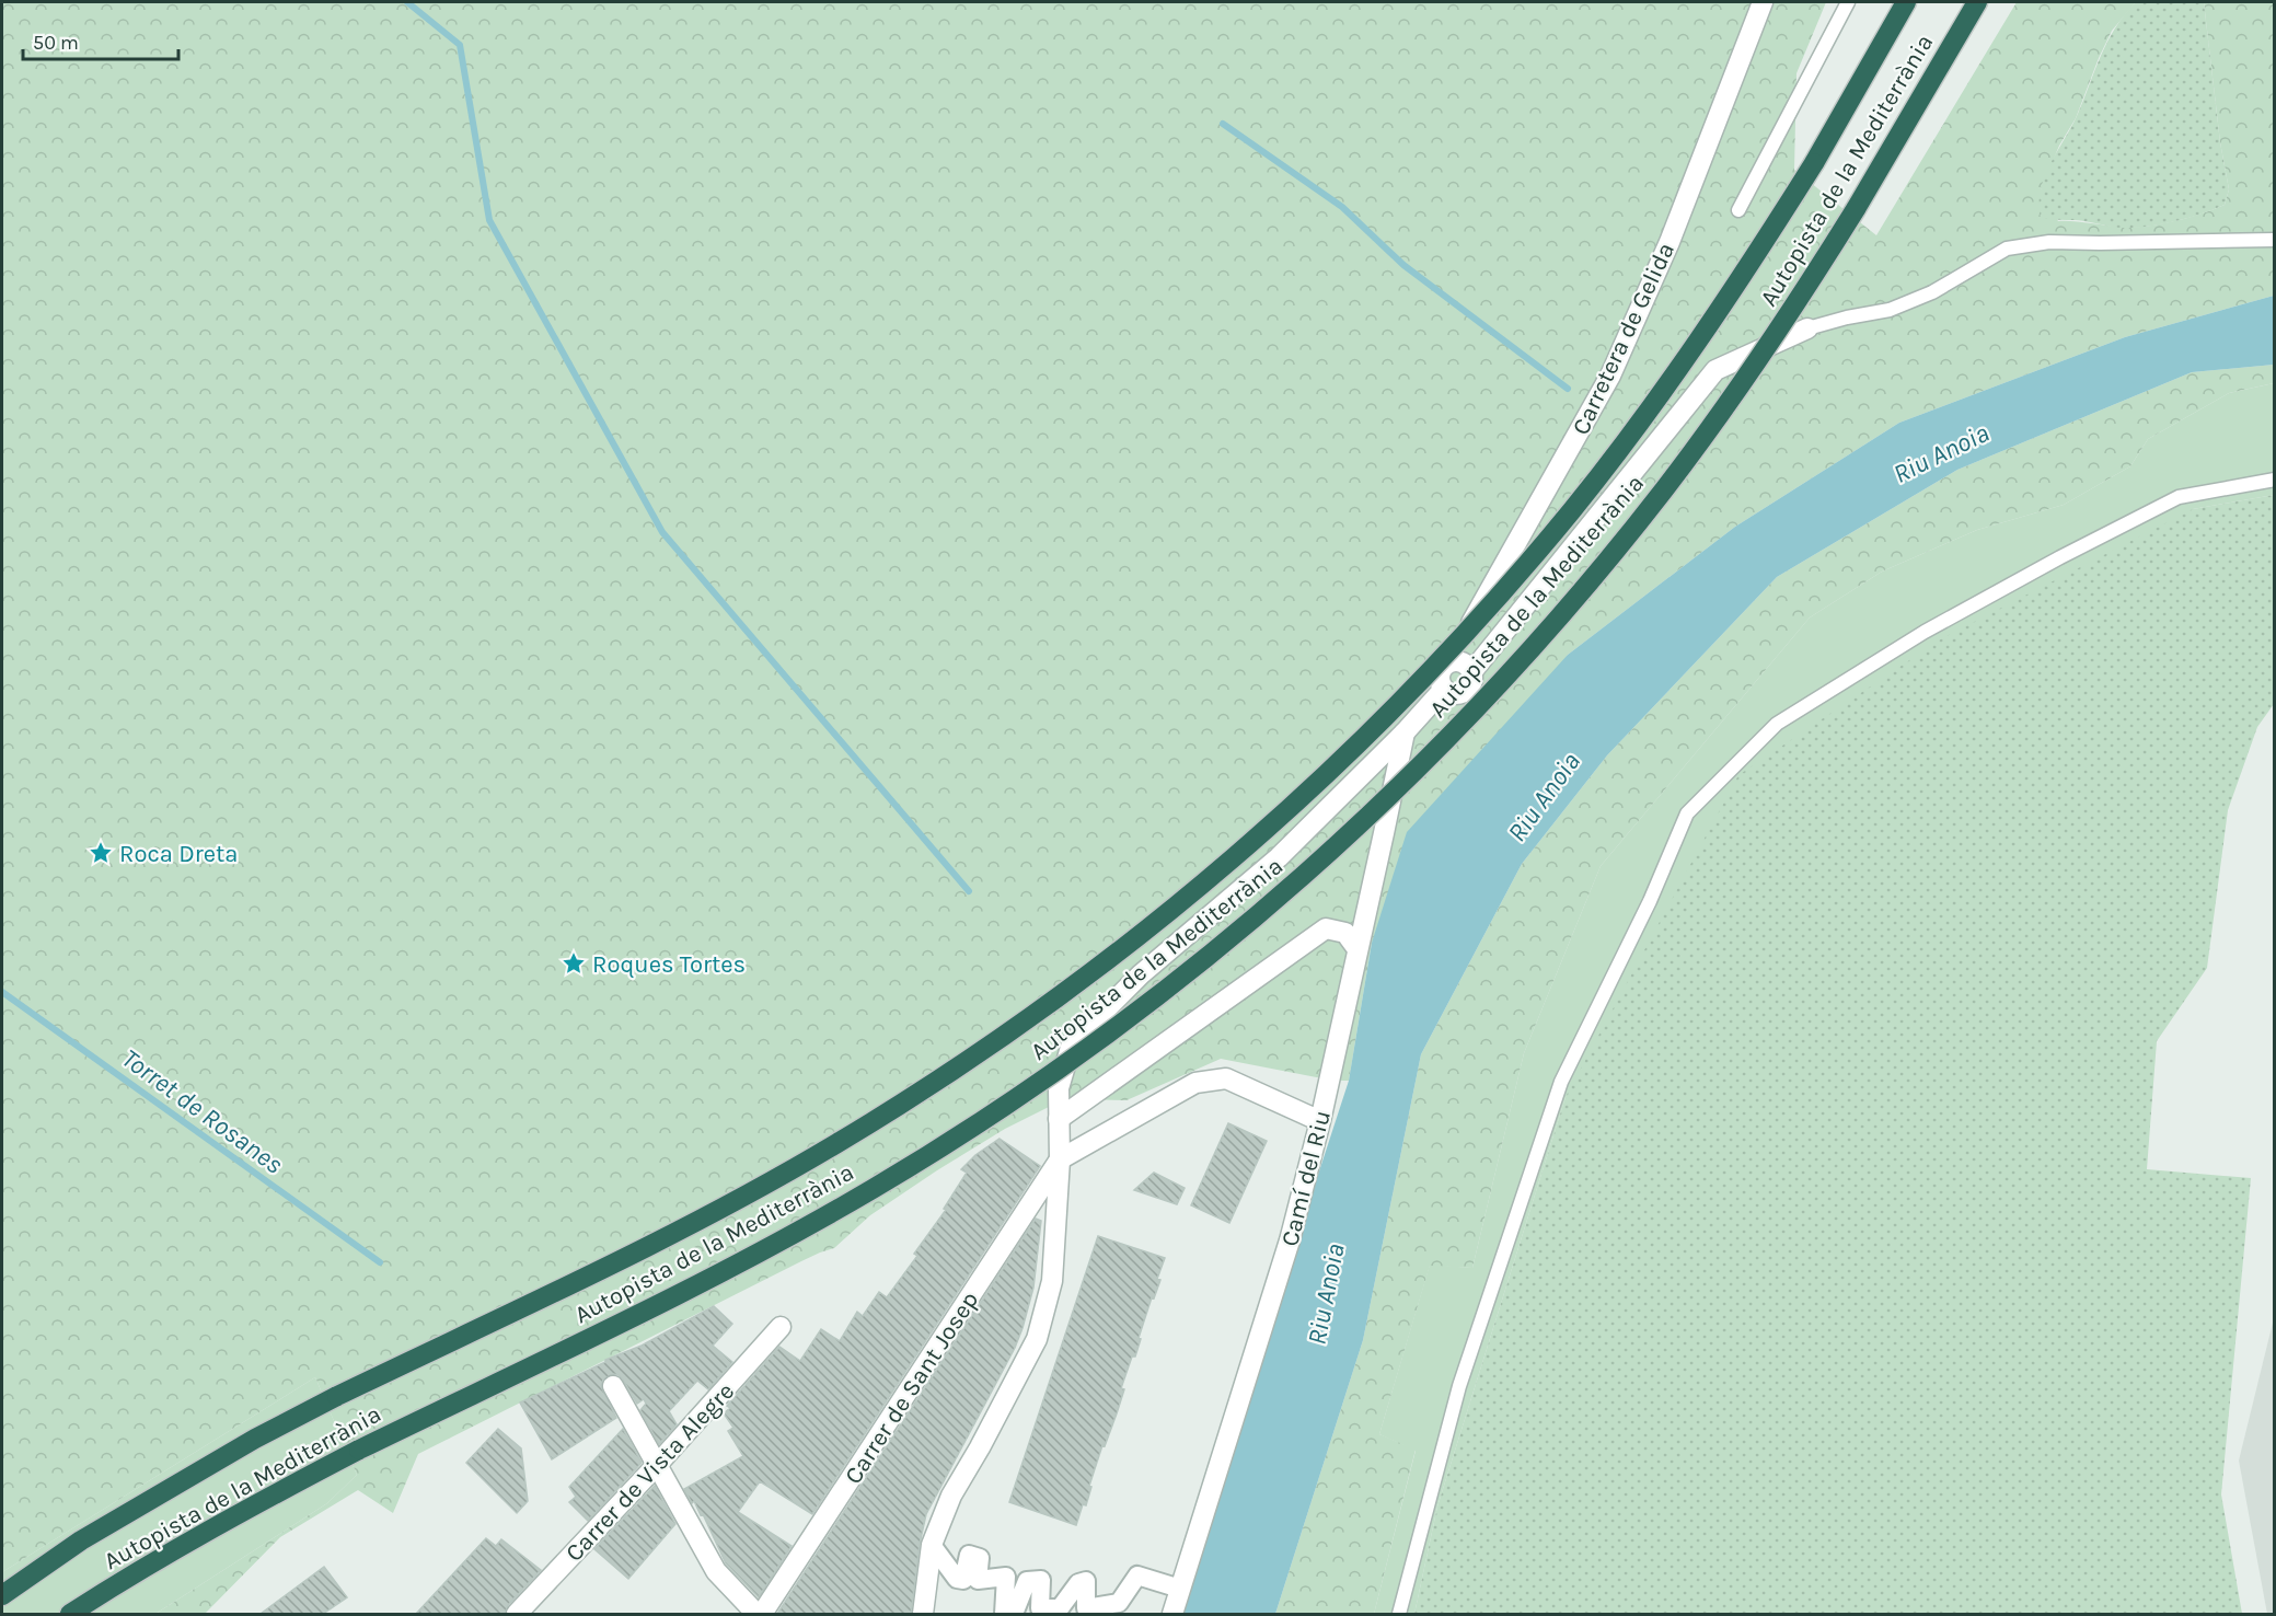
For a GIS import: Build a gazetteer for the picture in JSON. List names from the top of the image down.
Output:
{
  "streets": {
    "highway": ["Autopista de la Mediterrània"],
    "street": [
      "Carretera de Gelida",
      "Camí del Riu",
      "Carrer de Sant Josep",
      "Carrer de Vista Alegre"
    ]
  },
  "water": ["Riu Anoia", "Torret de Rosanes"],
  "places": {
    "place": ["Roca Dreta", "Roques Tortes"]
  },
  "scale_bar": "50 m"
}
